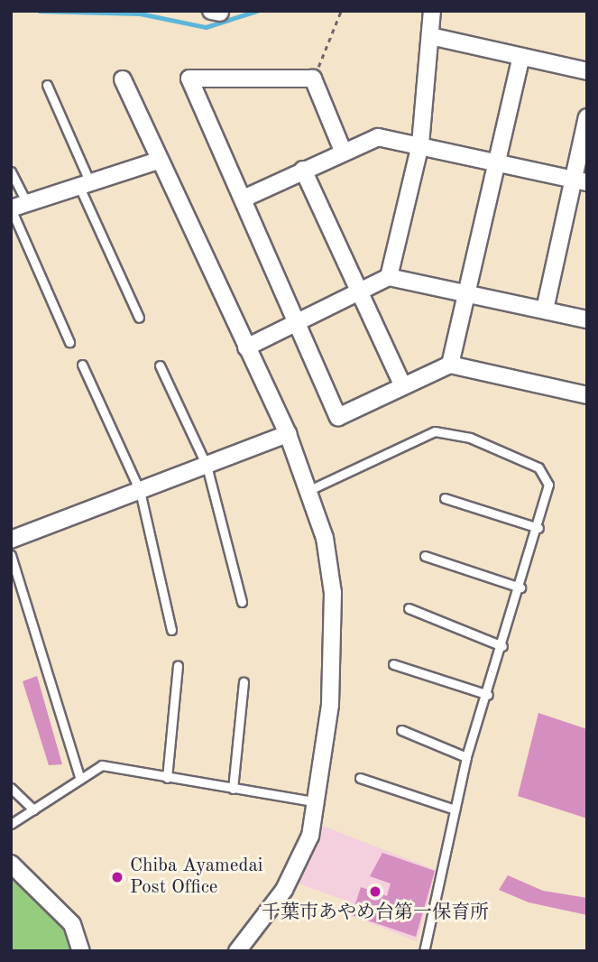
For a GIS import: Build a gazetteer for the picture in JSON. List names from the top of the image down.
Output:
{
  "places": ["Chiba Ayamedai Post Office", "千葉市あやめ台第一保育所"]
}
